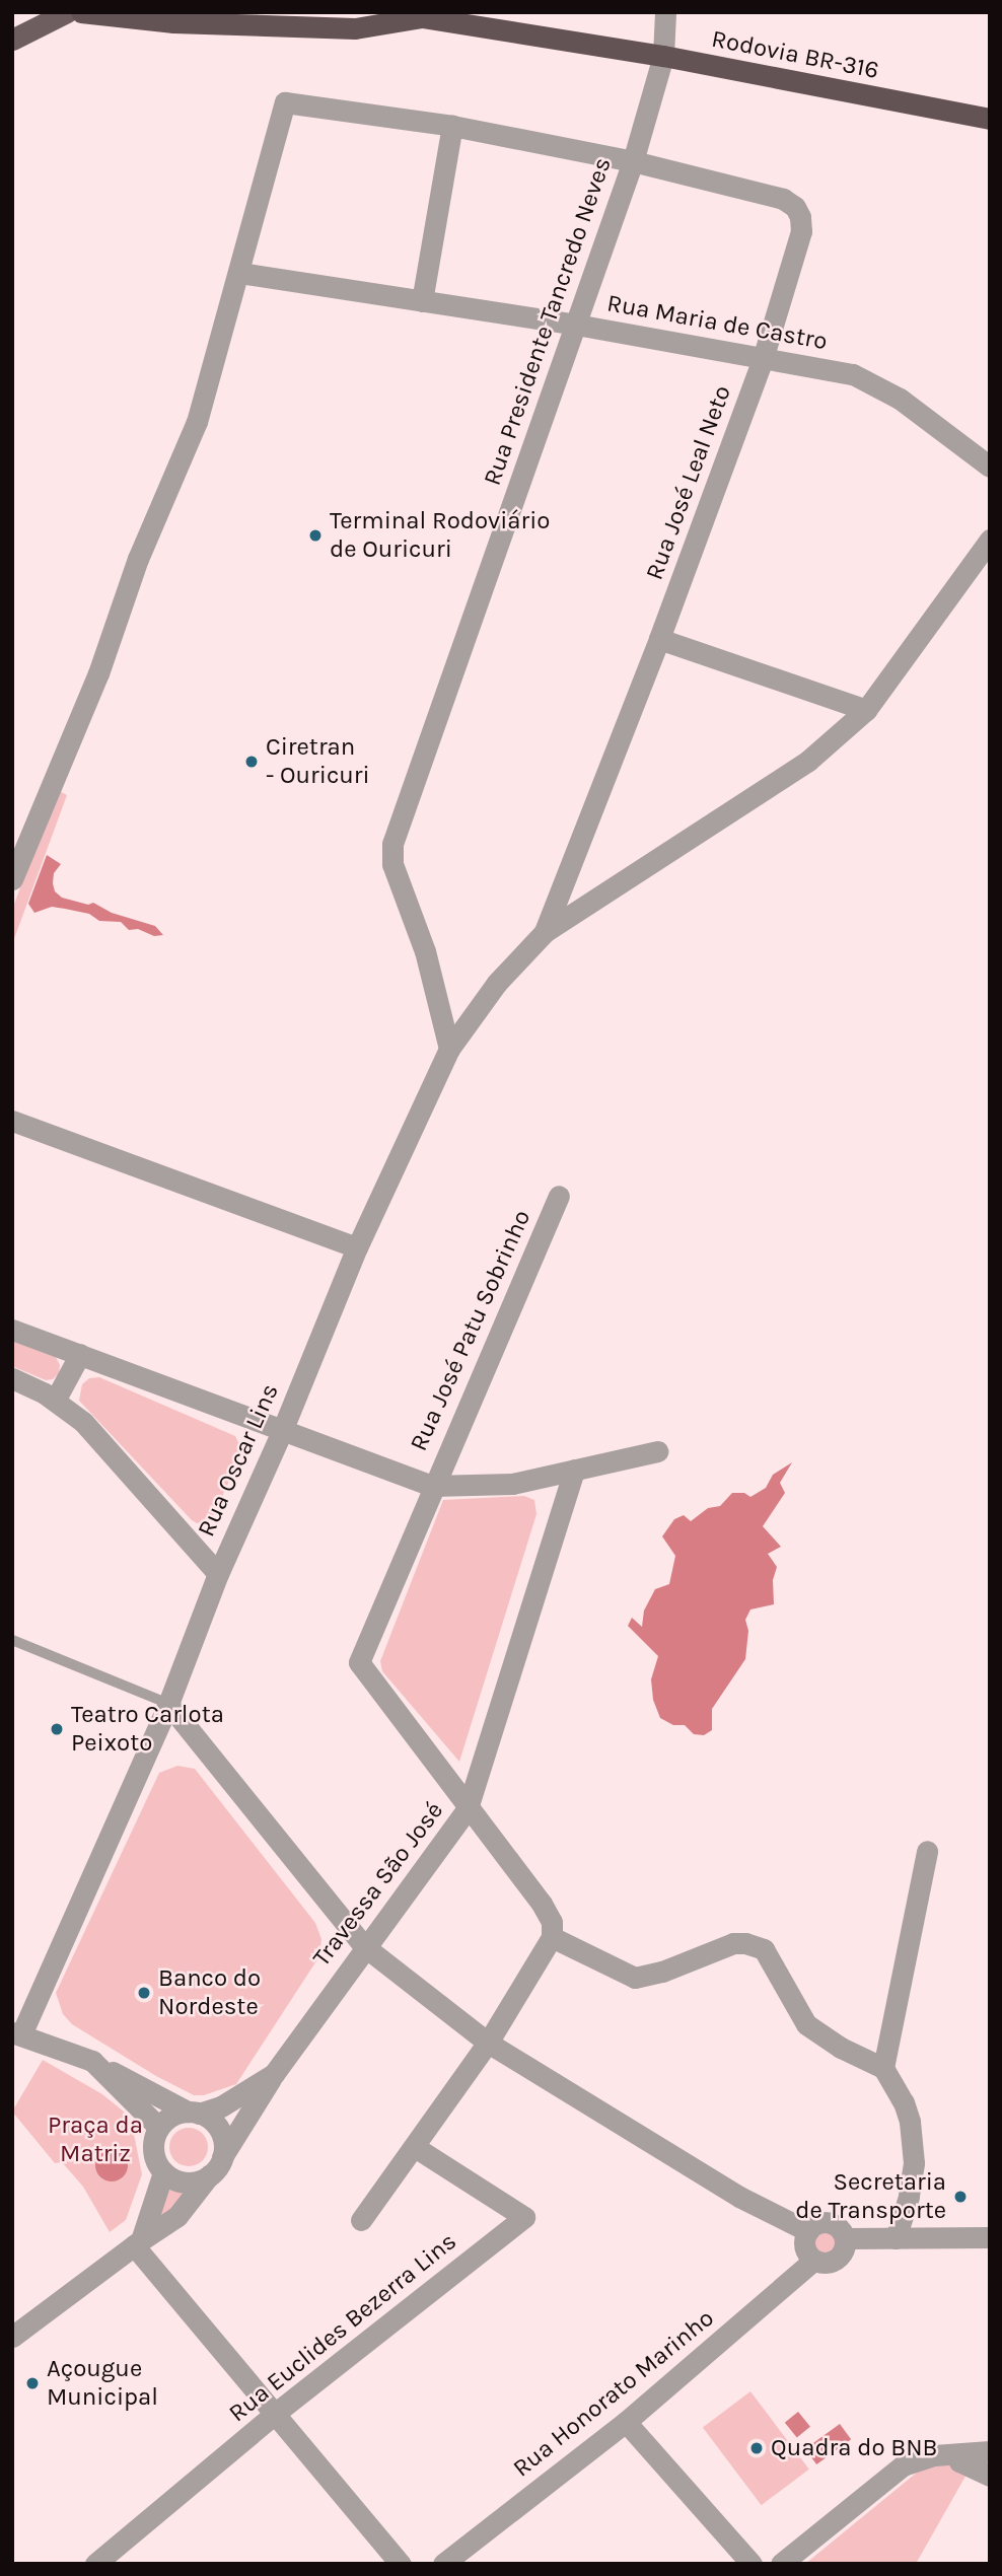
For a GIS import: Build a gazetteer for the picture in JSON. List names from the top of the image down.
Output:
{
  "streets": {
    "highway": ["Rodovia BR-316"],
    "street": [
      "Rua Presidente Tancredo Neves",
      "Rua Maria de Castro",
      "Rua José Leal Neto",
      "Rua José Patu Sobrinho",
      "Rua Oscar Lins",
      "Travessa São José",
      "Rua Euclides Bezerra Lins",
      "Rua Honorato Marinho"
    ]
  },
  "crossings": [
    ["Rodovia BR-316", "Rua Presidente Tancredo Neves"],
    ["Rua Presidente Tancredo Neves", "Rua Maria de Castro"],
    ["Rua Presidente Tancredo Neves", "Rua José Leal Neto"],
    ["Rua Presidente Tancredo Neves", "Rua Oscar Lins"],
    ["Rua Maria de Castro", "Rua José Leal Neto"],
    ["Rua José Leal Neto", "Rua Oscar Lins"],
    ["Rua José Patu Sobrinho", "Travessa São José"]
  ],
  "parks": ["Praça da Matriz"],
  "places": [
    "Terminal Rodoviário de Ouricuri",
    "Ciretran - Ouricuri",
    "Teatro Carlota Peixoto",
    "Banco do Nordeste",
    "Secretaria de Transporte",
    "Açougue Municipal",
    "Quadra do BNB"
  ]
}
